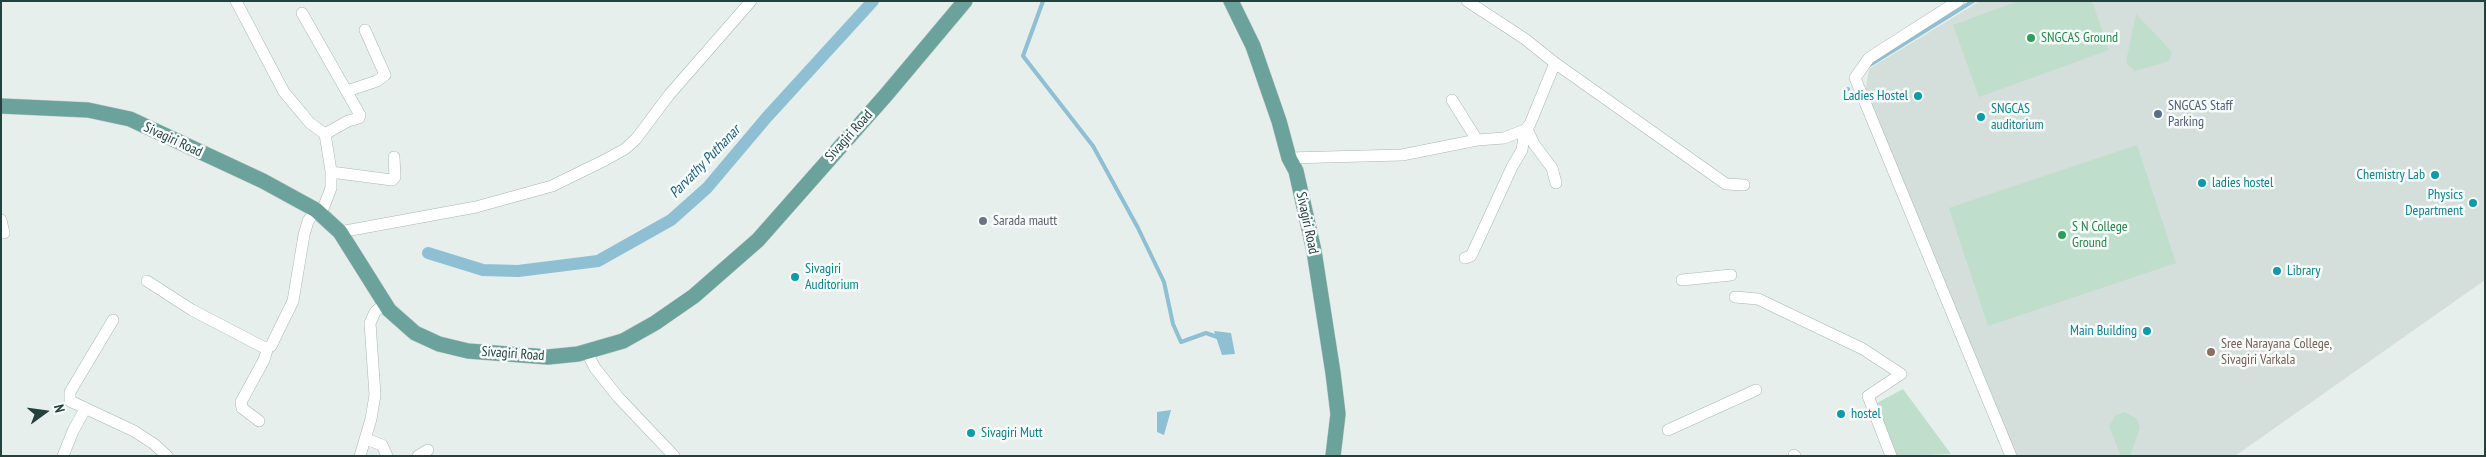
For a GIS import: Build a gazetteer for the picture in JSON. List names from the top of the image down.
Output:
{
  "streets": {
    "main road": ["Sivagiri Road"]
  },
  "water": ["Parvathy Puthanar"],
  "places": [
    "SNGCAS Ground",
    "Ladies Hostel",
    "SNGCAS Staff Parking",
    "SNGCAS auditorium",
    "Chemistry Lab",
    "ladies hostel",
    "Physics Department",
    "Sarada mautt",
    "S N College Ground",
    "Library",
    "Sivagiri Auditorium",
    "Main Building",
    "Sree Narayana College, Sivagiri Varkala",
    "hostel",
    "Sivagiri Mutt"
  ],
  "north": "right"
}
